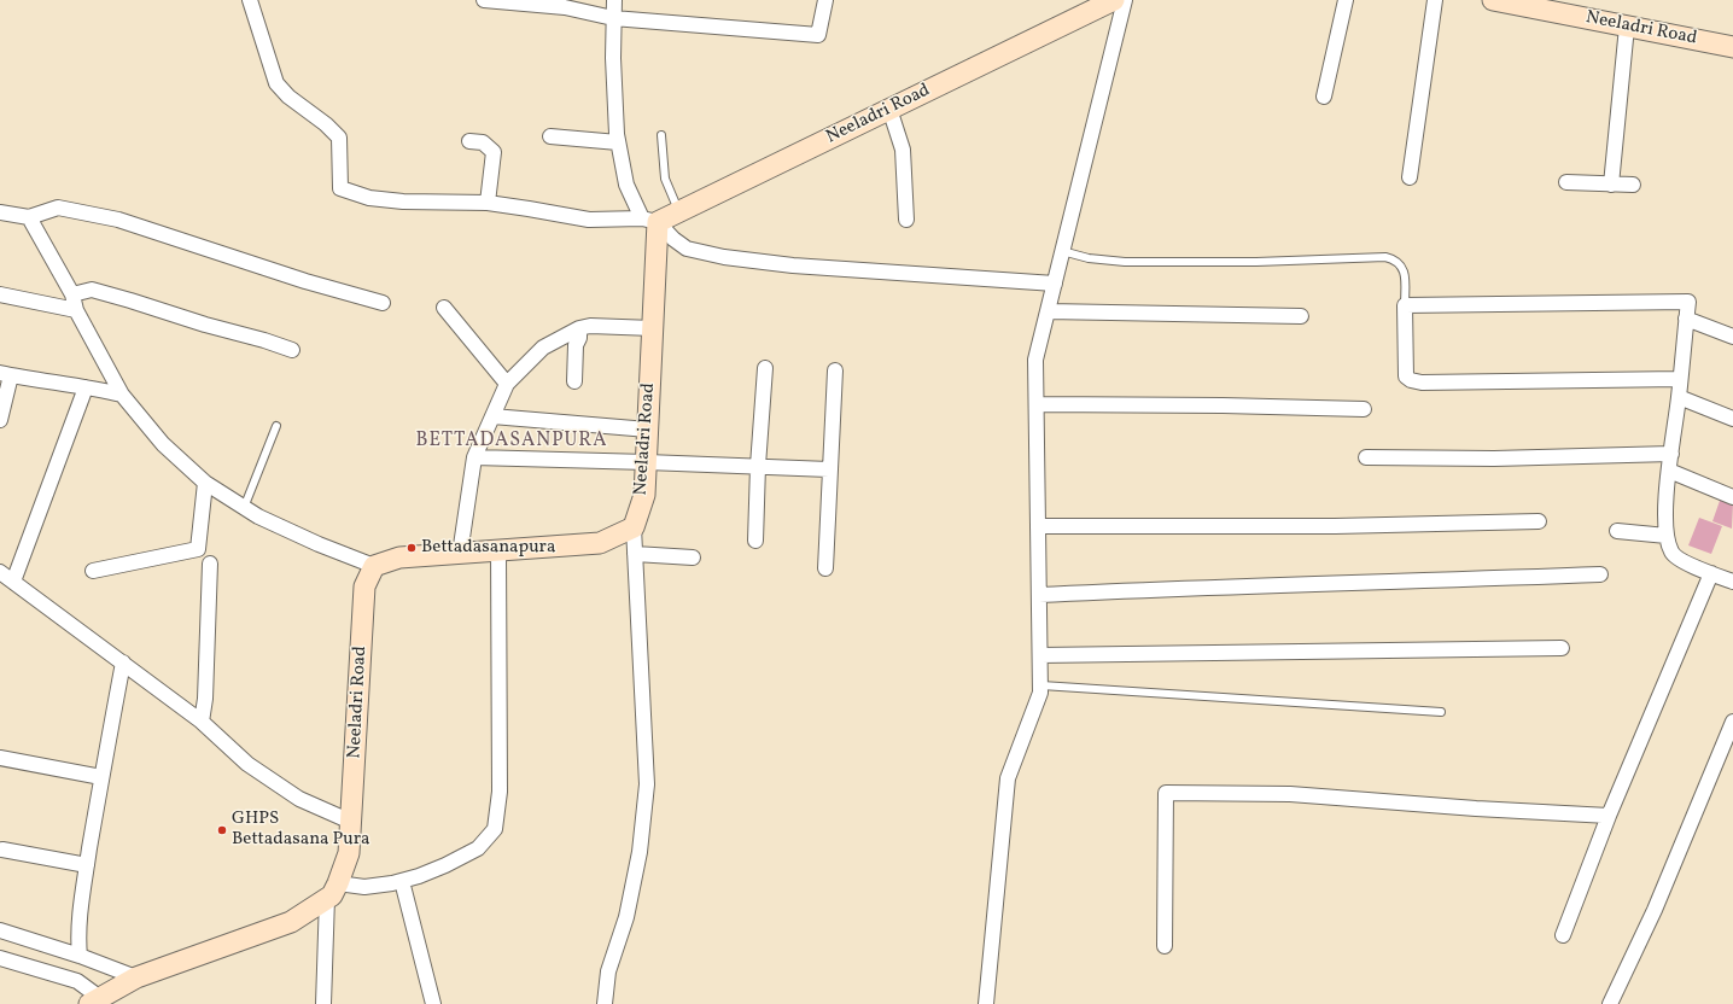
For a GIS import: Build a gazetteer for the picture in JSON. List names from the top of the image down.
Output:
{
  "streets": {
    "main road": ["Neeladri Road"]
  },
  "districts": ["BETTADASANPURA"],
  "places": ["Bettadasanapura", "GHPS Bettadasana Pura"]
}
